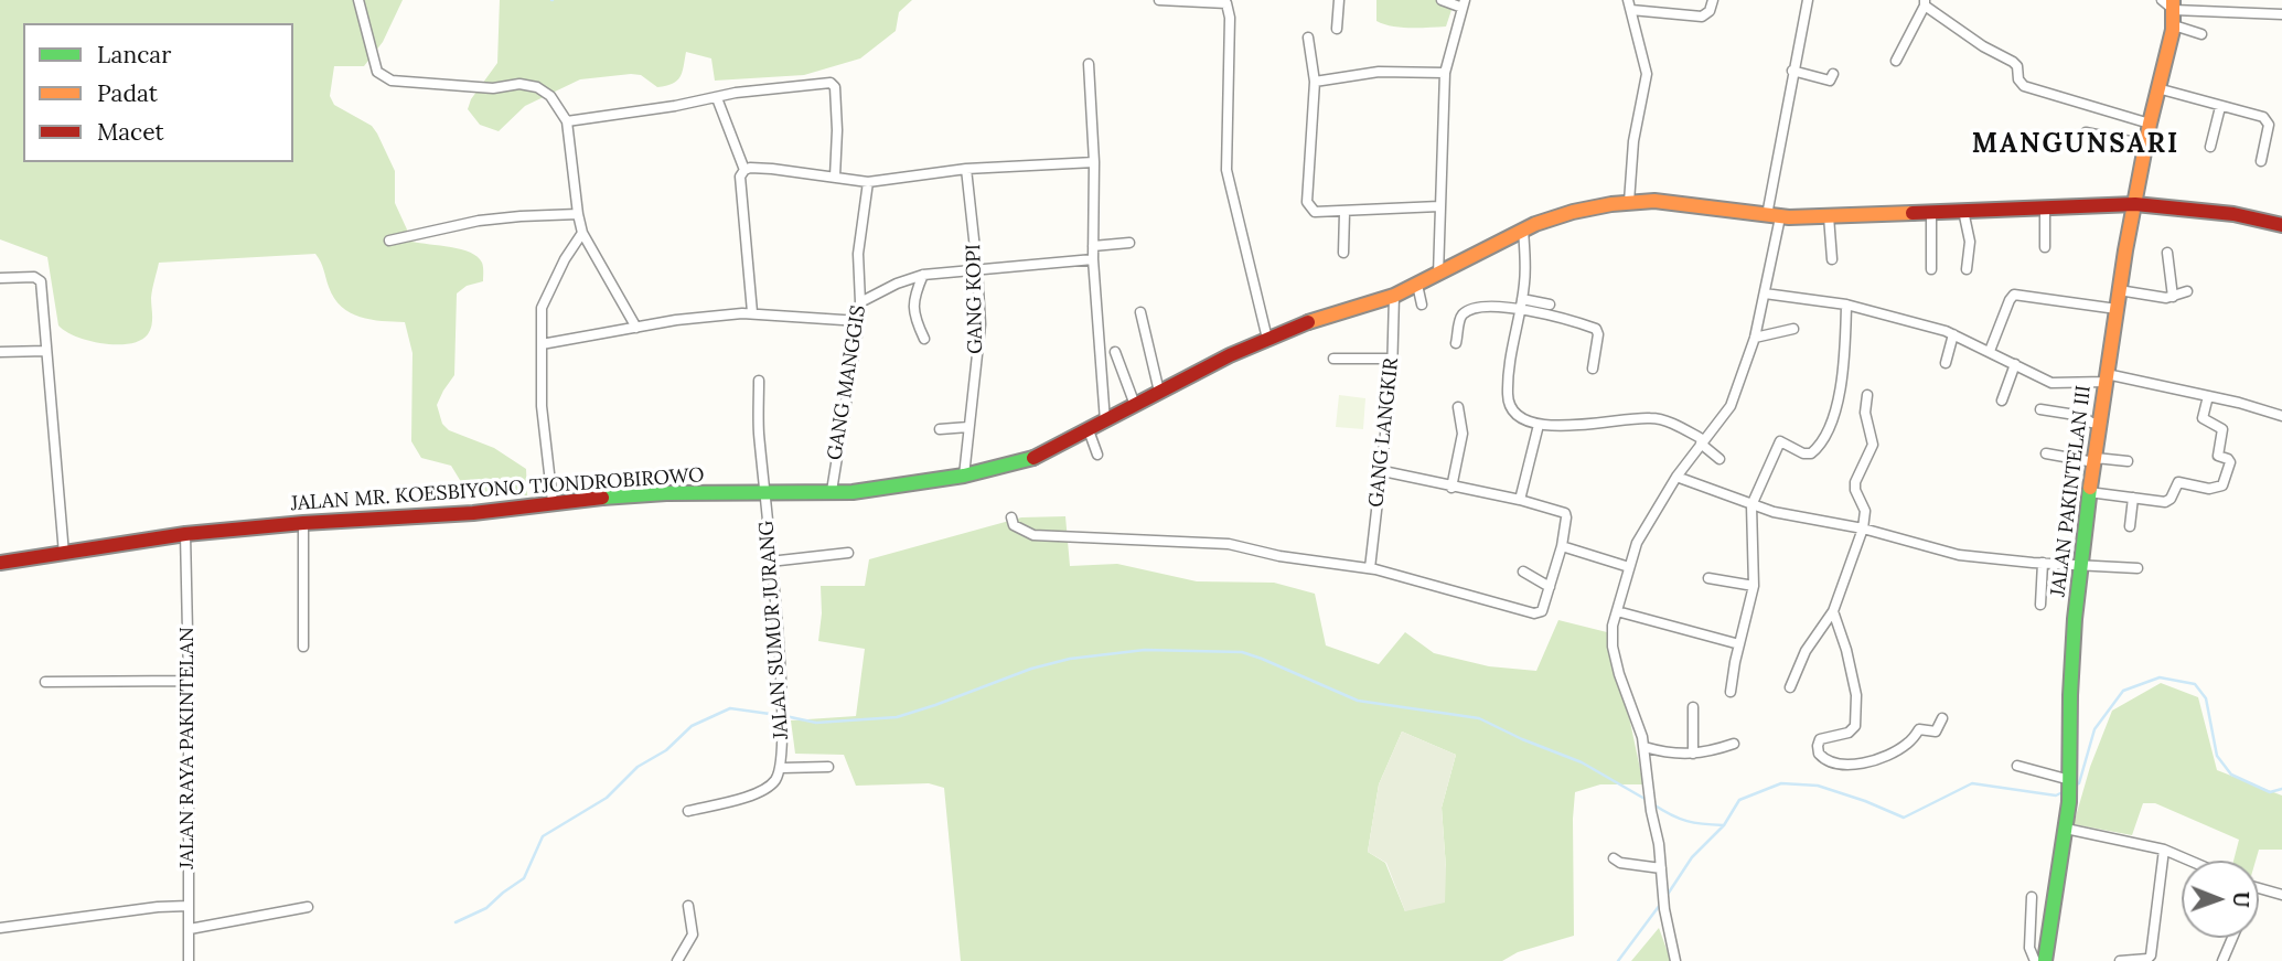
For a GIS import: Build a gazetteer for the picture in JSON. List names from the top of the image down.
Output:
{
  "streets": {
    "main road": ["JALAN MR. KOESBIYONO TJONDROBIROWO", "JALAN PAKINTELAN III"],
    "street": [
      "GANG KOPI",
      "GANG MANGGIS",
      "GANG LANGKIR",
      "JALAN SUMUR JURANG",
      "JALAN RAYA PAKINTELAN"
    ]
  },
  "crossings": [
    ["GANG KOPI", "JALAN MR. KOESBIYONO TJONDROBIROWO"],
    ["GANG MANGGIS", "JALAN MR. KOESBIYONO TJONDROBIROWO"],
    ["GANG LANGKIR", "JALAN MR. KOESBIYONO TJONDROBIROWO"],
    ["JALAN MR. KOESBIYONO TJONDROBIROWO", "JALAN PAKINTELAN III"],
    ["JALAN MR. KOESBIYONO TJONDROBIROWO", "JALAN SUMUR JURANG"],
    ["JALAN MR. KOESBIYONO TJONDROBIROWO", "JALAN RAYA PAKINTELAN"]
  ],
  "districts": ["MANGUNSARI"],
  "legend": ["Lancar", "Padat", "Macet"],
  "north": "right"
}
